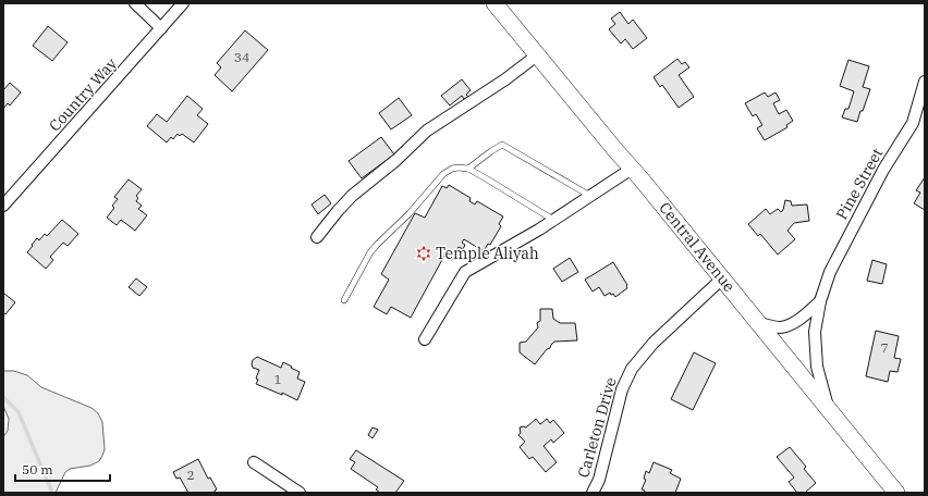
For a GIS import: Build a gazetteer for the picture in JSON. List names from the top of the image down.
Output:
{
  "streets": {
    "main road": ["Central Avenue"],
    "street": ["Country Way", "Pine Street", "Carleton Drive"]
  },
  "crossings": [
    ["Pine Street", "Central Avenue"],
    ["Central Avenue", "Carleton Drive"]
  ],
  "places": {
    "synagogue": ["Temple Aliyah"]
  },
  "house_numbers": [
    "34",
    "7",
    "1",
    "2"
  ],
  "scale_bar": "50 m"
}
